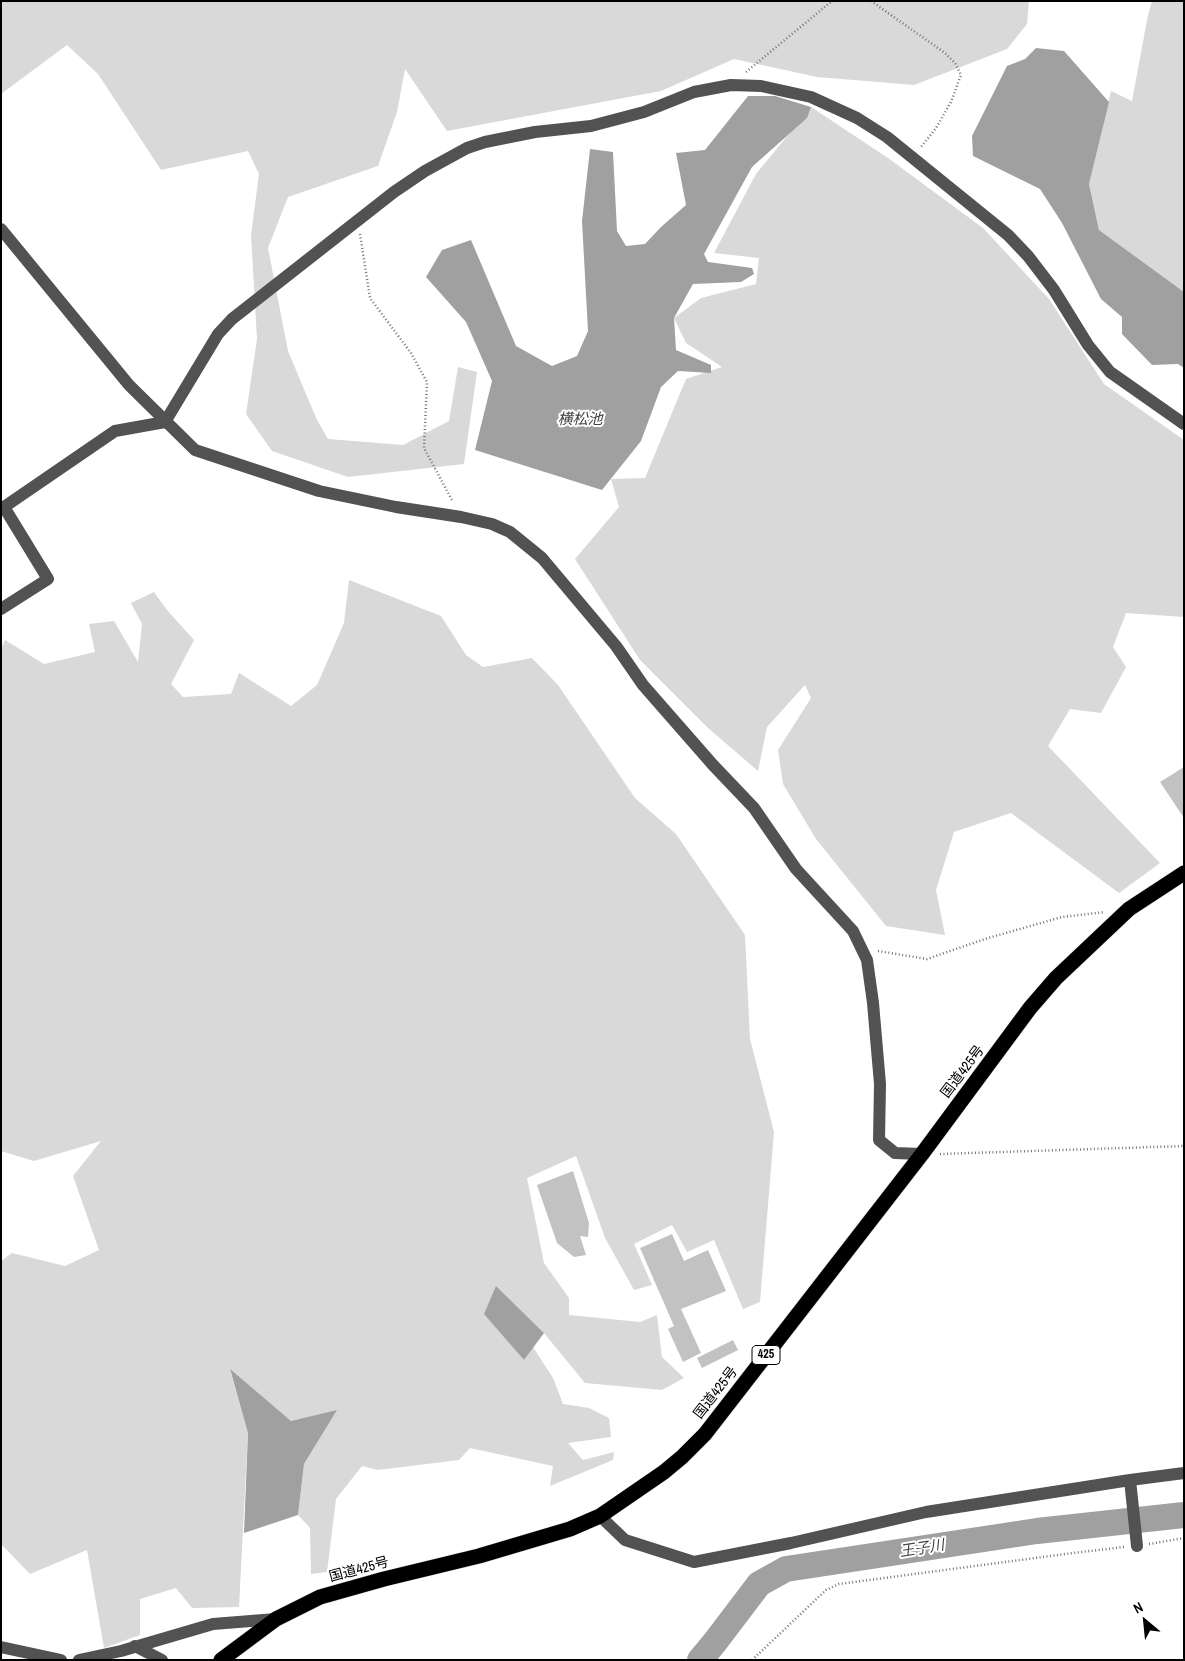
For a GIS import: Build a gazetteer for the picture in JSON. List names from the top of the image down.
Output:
{
  "streets": {
    "highway": ["国道425号", "425"]
  },
  "water": ["横松池", "王子川"],
  "north": "top left"
}
